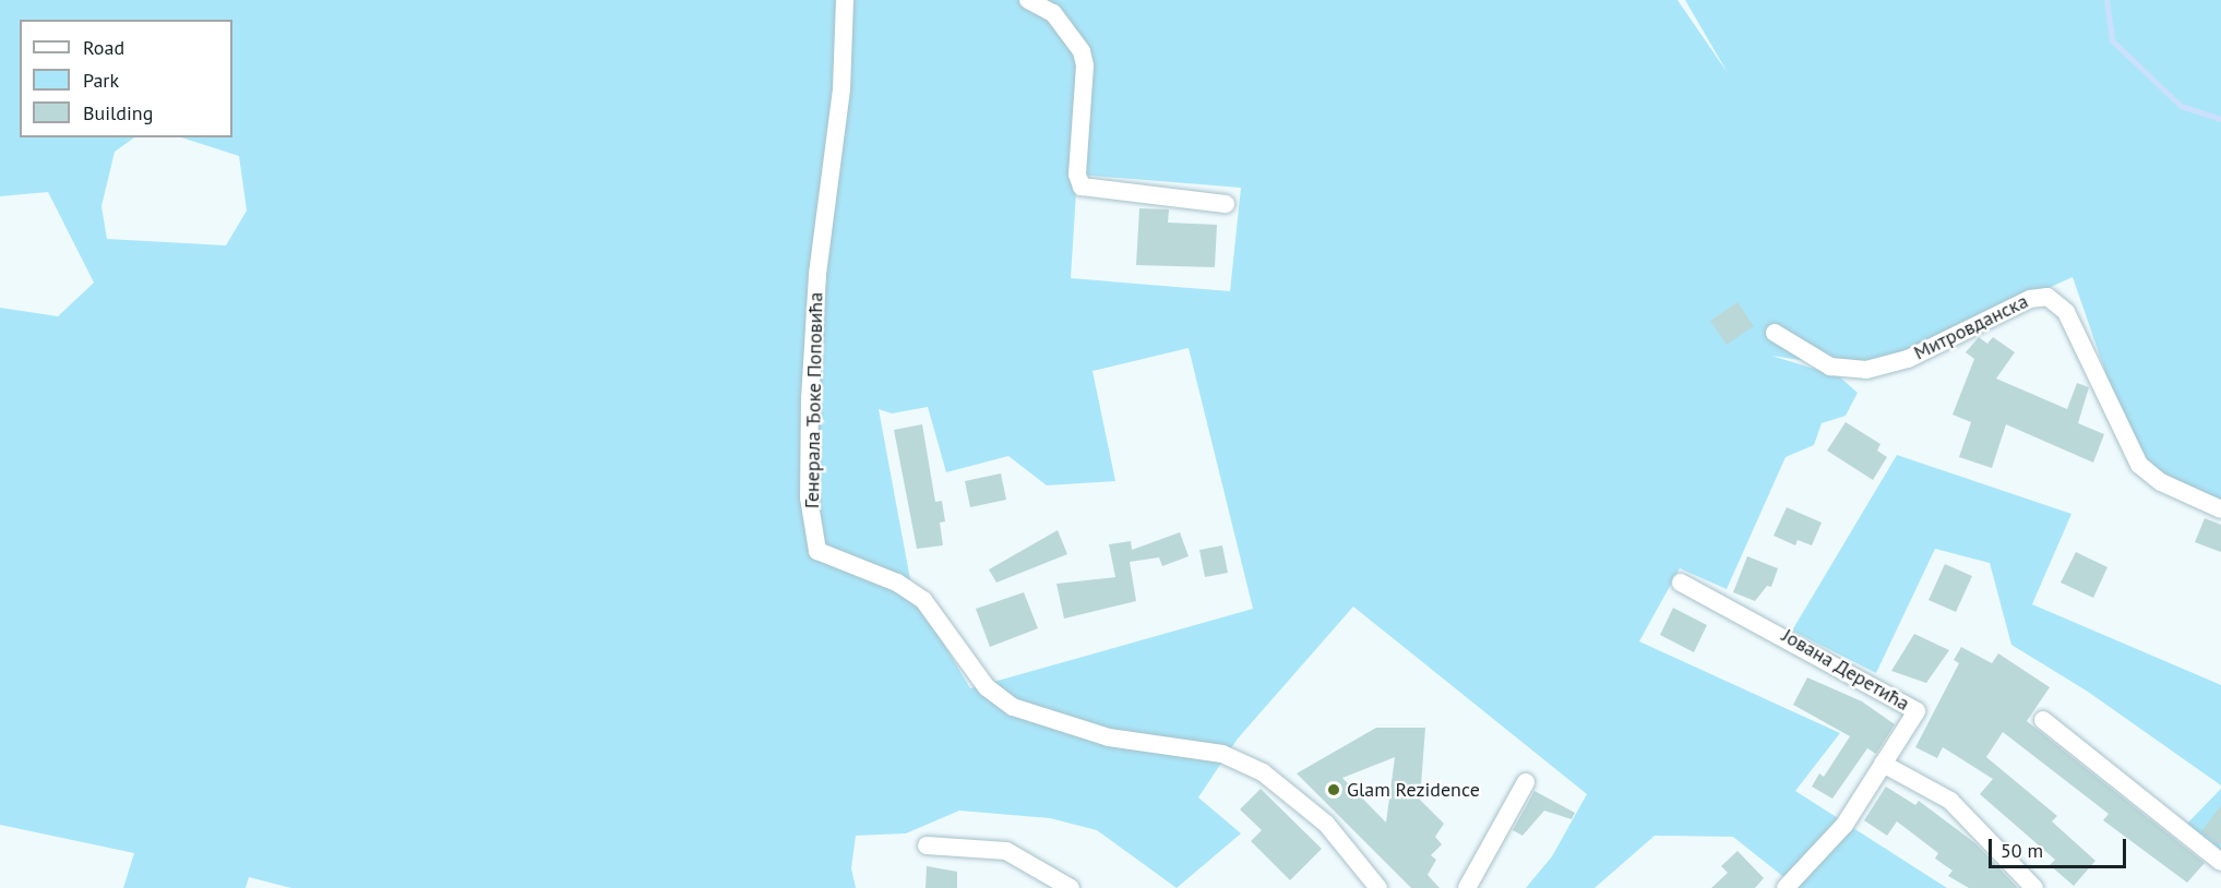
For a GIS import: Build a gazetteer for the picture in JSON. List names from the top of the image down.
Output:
{
  "streets": {
    "street": ["Митровданска", "Генерала Ђоке Поповића", "Јована Деретића"]
  },
  "places": ["Glam Rezidence"],
  "legend": ["Road", "Park", "Building"],
  "scale_bar": "50 m"
}
